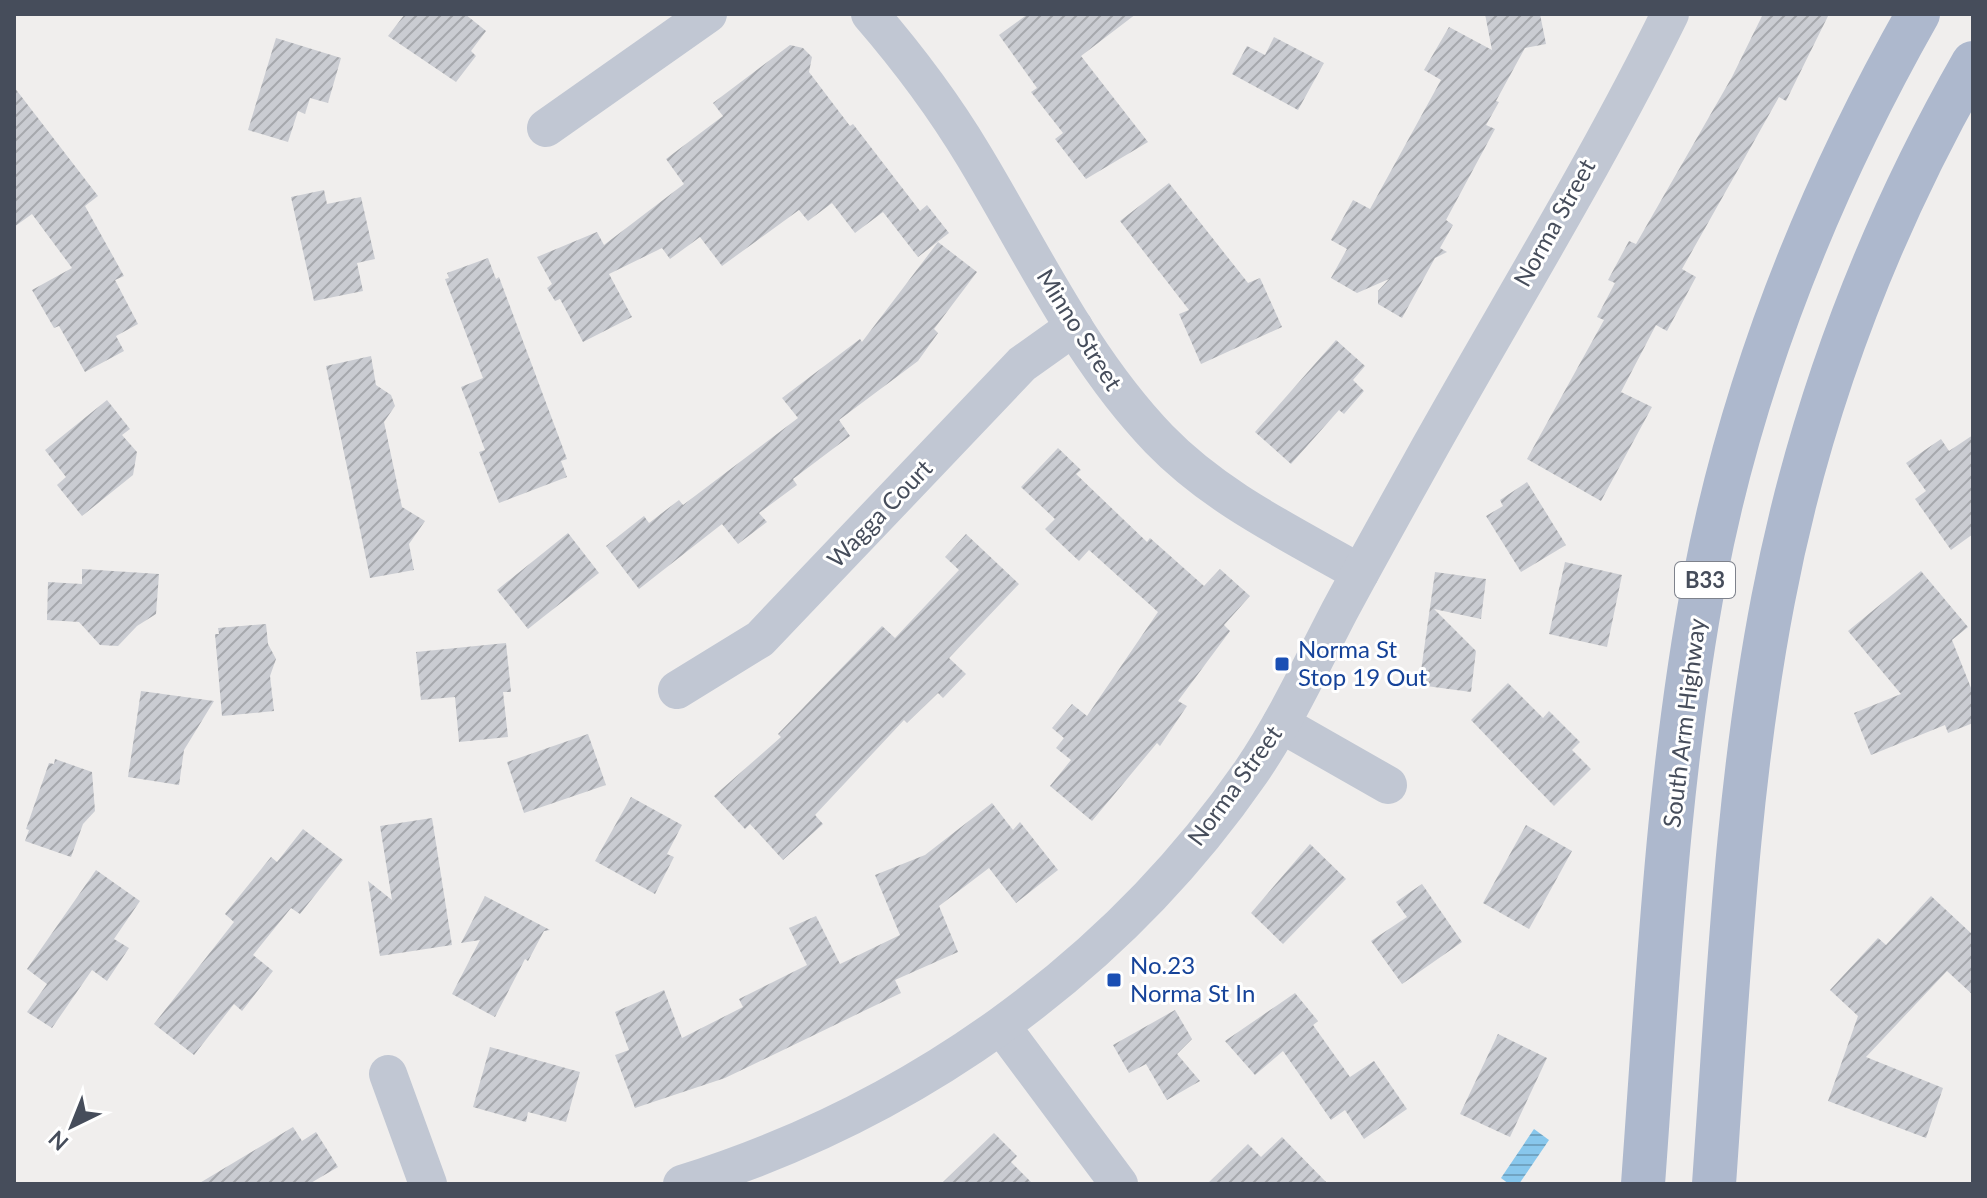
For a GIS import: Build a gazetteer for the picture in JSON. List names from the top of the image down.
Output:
{
  "streets": {
    "main road": ["B33", "South Arm Highway"],
    "street": ["Norma Street", "Minno Street", "Wagga Court"]
  },
  "crossings": [
    ["Norma Street", "Minno Street"],
    ["Minno Street", "Wagga Court"]
  ],
  "places": {
    "transit": ["Norma St Stop 19 Out", "No.23 Norma St In"]
  },
  "north": "bottom left"
}
